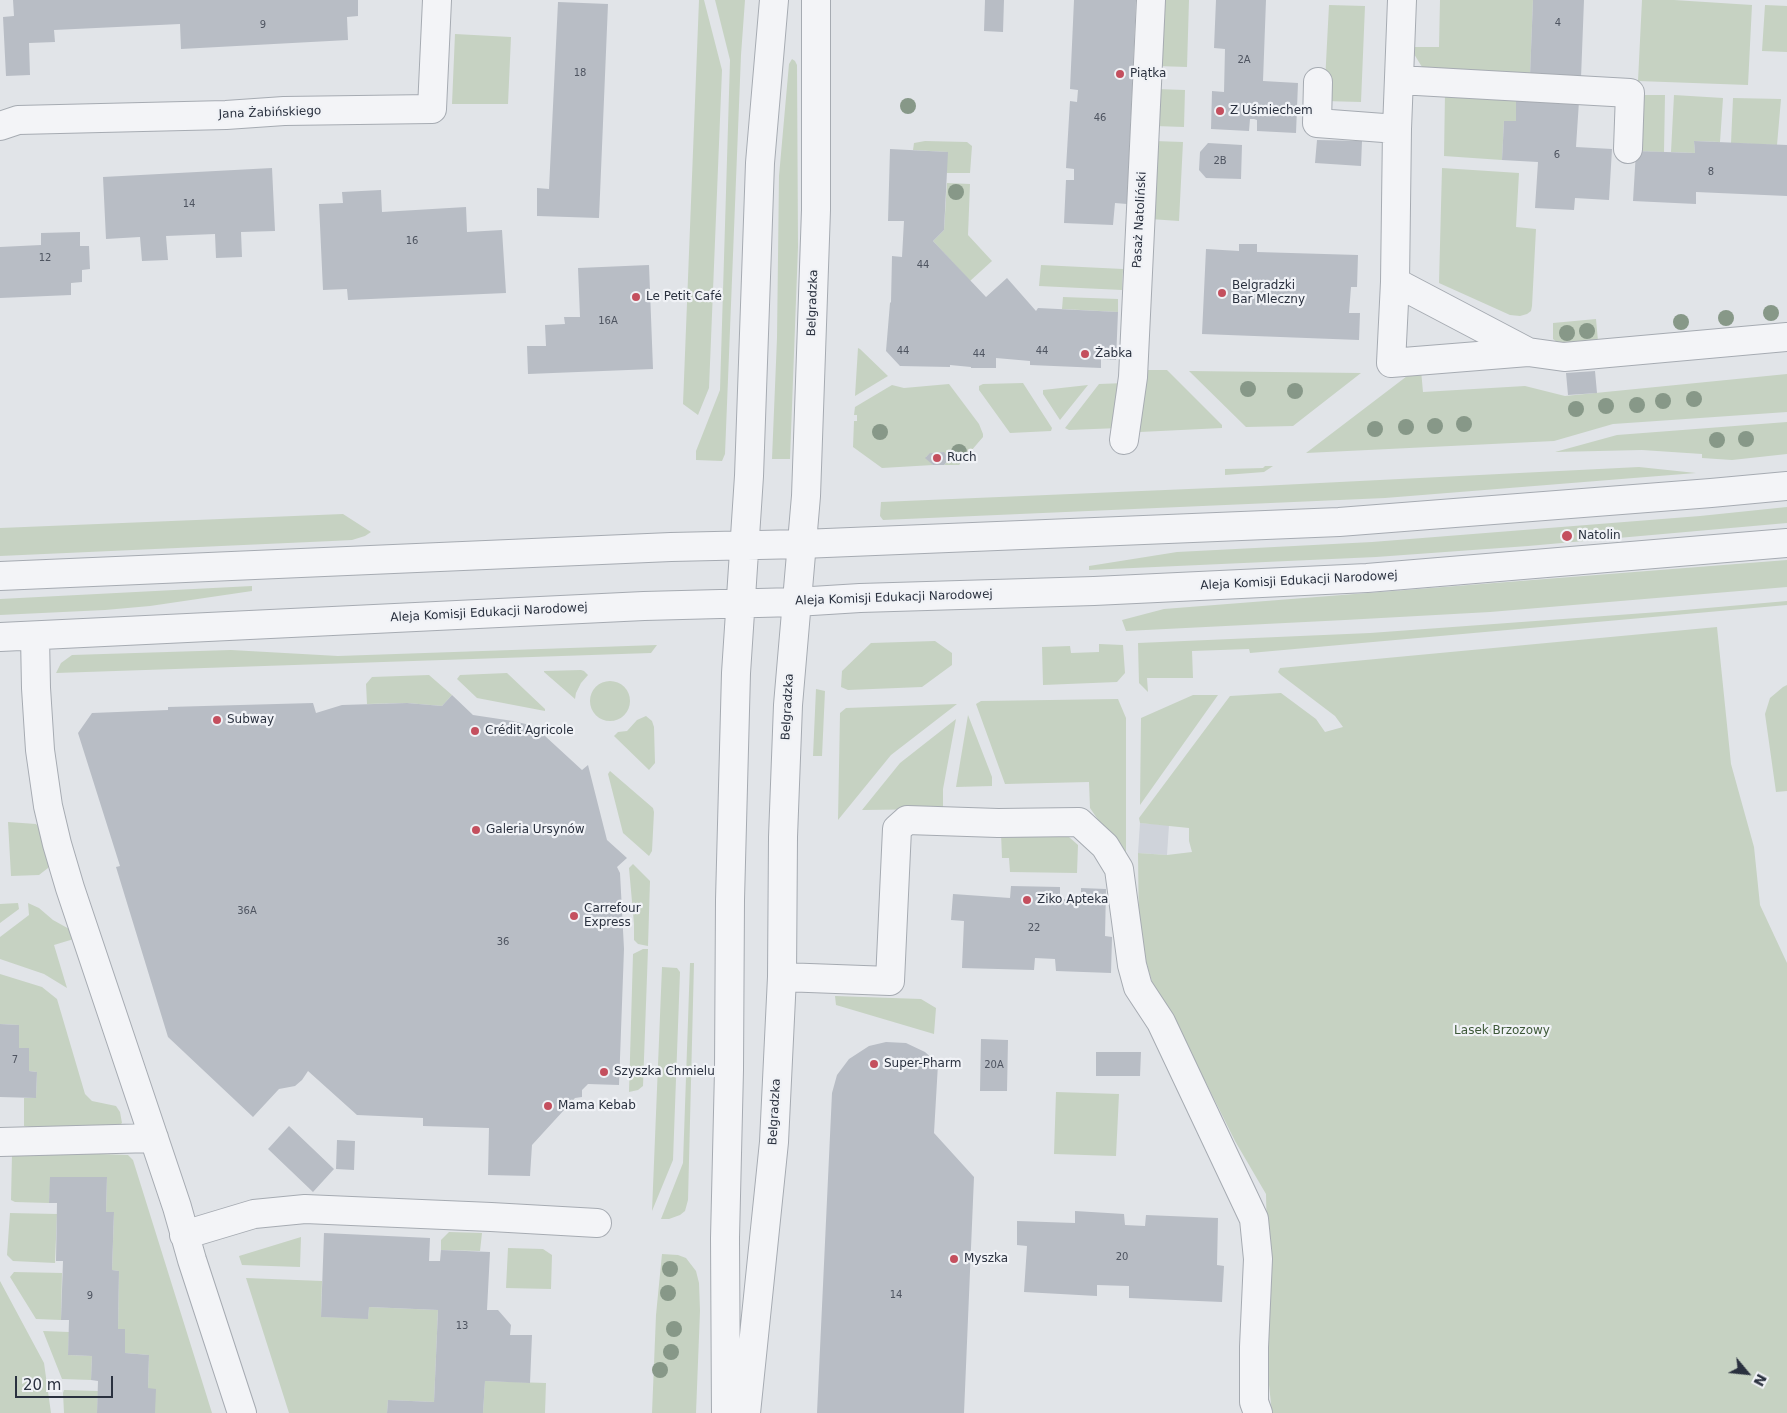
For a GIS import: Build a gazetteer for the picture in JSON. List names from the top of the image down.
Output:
{
  "streets": {
    "street": [
      "Jana Żabińskiego",
      "Pasaż Natoliński",
      "Belgradzka",
      "Aleja Komisji Edukacji Narodowej"
    ]
  },
  "crossings": [
    ["Belgradzka", "Aleja Komisji Edukacji Narodowej"]
  ],
  "parks": ["Lasek Brzozowy"],
  "places": [
    "Piątka",
    "Z Uśmiechem",
    "Belgradzki Bar Mleczny",
    "Le Petit Café",
    "Żabka",
    "Ruch",
    "Natolin",
    "Subway",
    "Crédit Agricole",
    "Galeria Ursynów",
    "Ziko Apteka",
    "Carrefour Express",
    "Super-Pharm",
    "Szyszka Chmielu",
    "Mama Kebab",
    "Myszka"
  ],
  "house_numbers": [
    "4",
    "9",
    "2A",
    "18",
    "46",
    "6",
    "2B",
    "8",
    "14",
    "16",
    "12",
    "44",
    "16A",
    "44",
    "44",
    "44",
    "36A",
    "22",
    "36",
    "7",
    "20A",
    "20",
    "14",
    "9",
    "13"
  ],
  "scale_bar": "20 m",
  "north": "bottom right"
}
